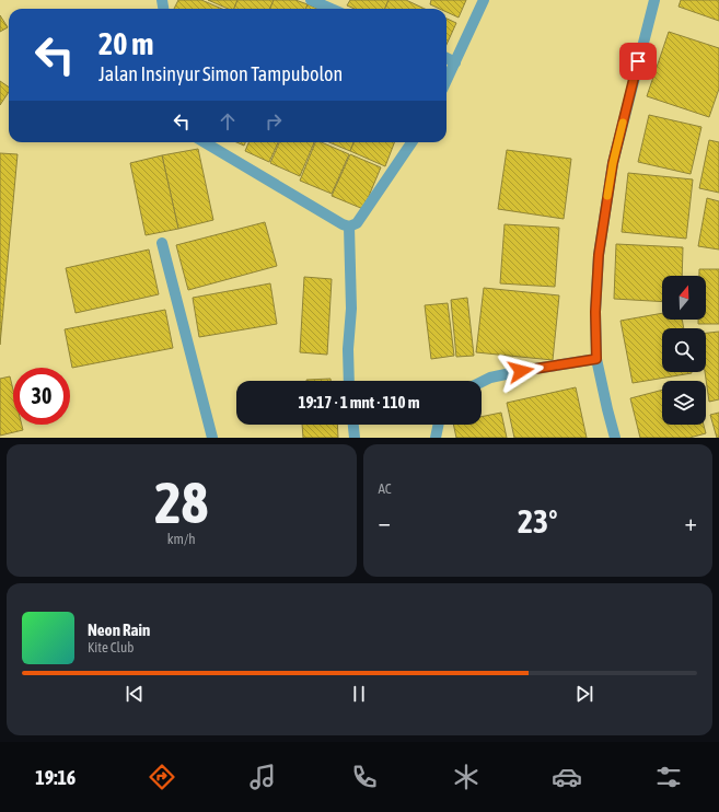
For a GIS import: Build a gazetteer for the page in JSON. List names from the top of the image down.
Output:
{
  "north": "top",
  "page": {
    "turn": ["20 m", "Jalan Insinyur Simon Tampubolon"],
    "limit": "30",
    "trip": "19:17 · 1 mnt · 110 m",
    "tile": [
      ["28", "km/h"],
      "AC"
    ],
    "heat": ["−", "23°", "+"],
    "song": ["Neon Rain", "Kite Club"],
    "tabs": "19:16"
  }
}
